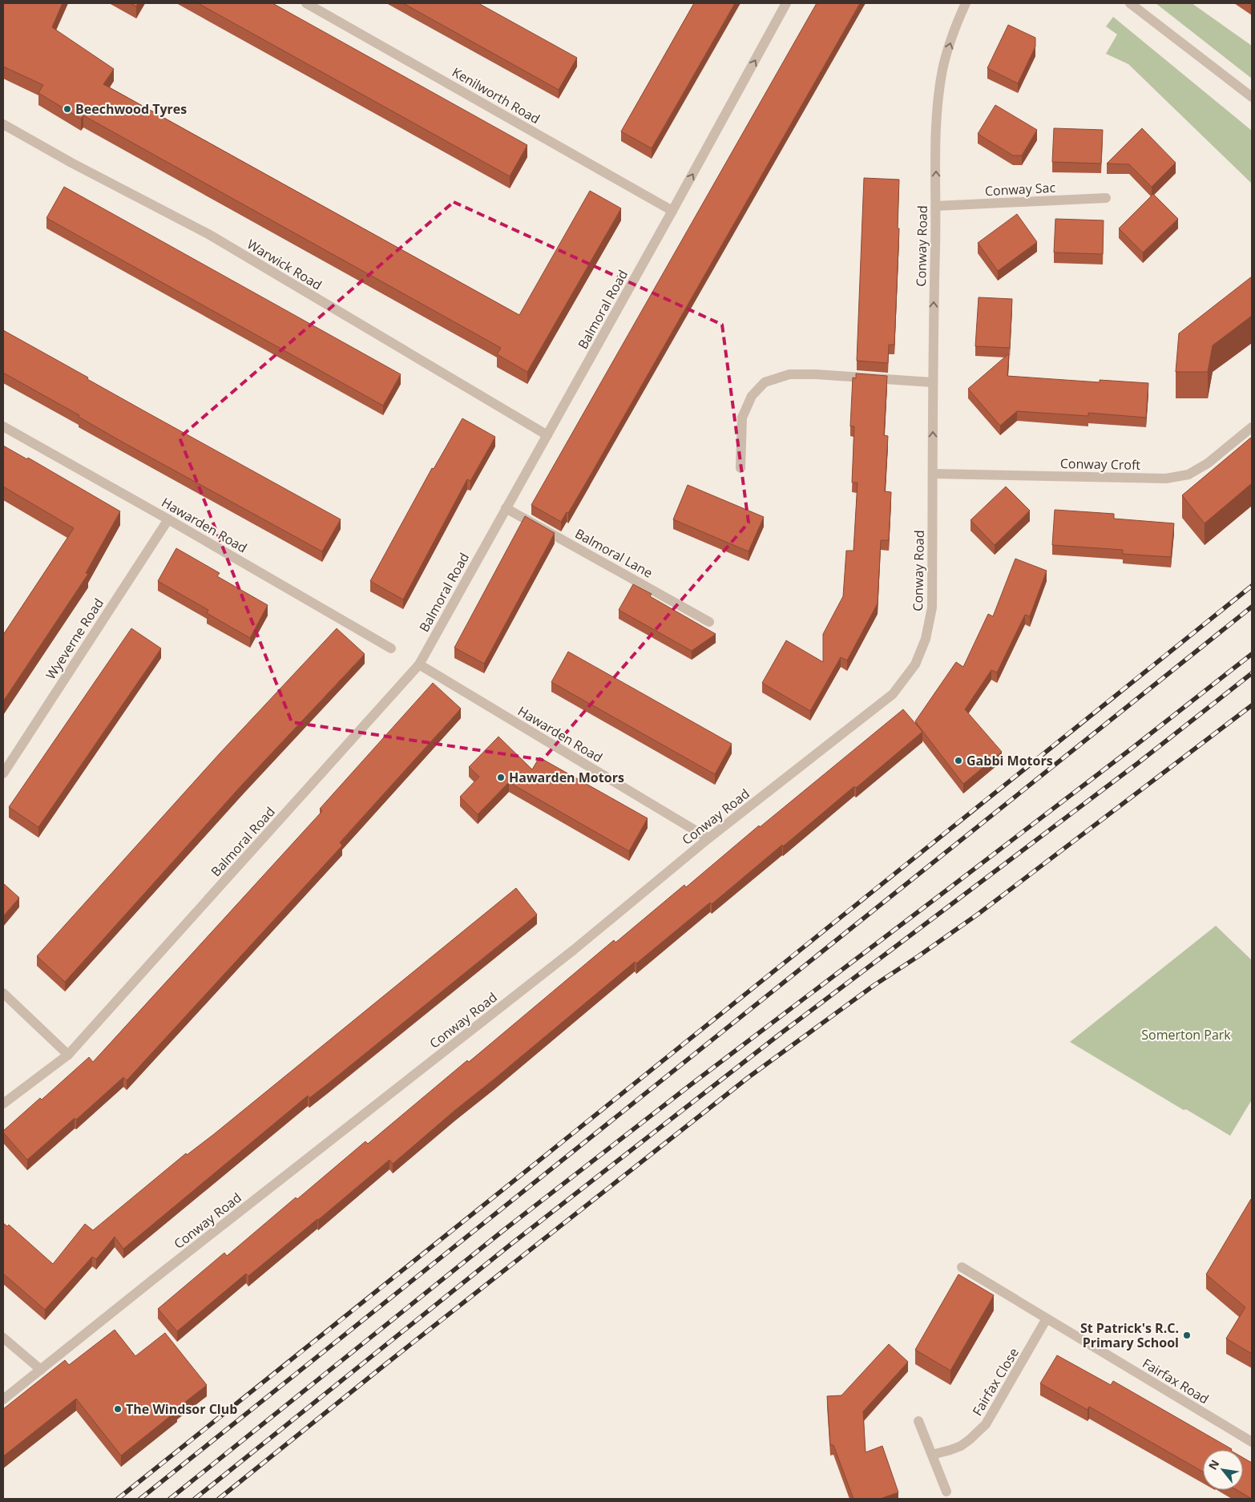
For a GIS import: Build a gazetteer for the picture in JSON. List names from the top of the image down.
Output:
{
  "streets": {
    "street": [
      "Kenilworth Road",
      "Conway Sac",
      "Conway Road",
      "Warwick Road",
      "Balmoral Road",
      "Conway Croft",
      "Hawarden Road",
      "Balmoral Lane",
      "Wyeverne Road",
      "Fairfax Road",
      "Fairfax Close"
    ]
  },
  "crossings": [
    ["Kenilworth Road", "Balmoral Road"],
    ["Conway Sac", "Conway Road"],
    ["Conway Road", "Conway Croft"],
    ["Conway Road", "Hawarden Road"],
    ["Warwick Road", "Balmoral Road"],
    ["Balmoral Road", "Hawarden Road"],
    ["Balmoral Road", "Balmoral Lane"],
    ["Hawarden Road", "Wyeverne Road"],
    ["Fairfax Road", "Fairfax Close"]
  ],
  "parks": ["Somerton Park"],
  "places": [
    "Beechwood Tyres",
    "Gabbi Motors",
    "Hawarden Motors",
    "St Patrick's R.C. Primary School",
    "The Windsor Club"
  ],
  "north": "top left"
}
